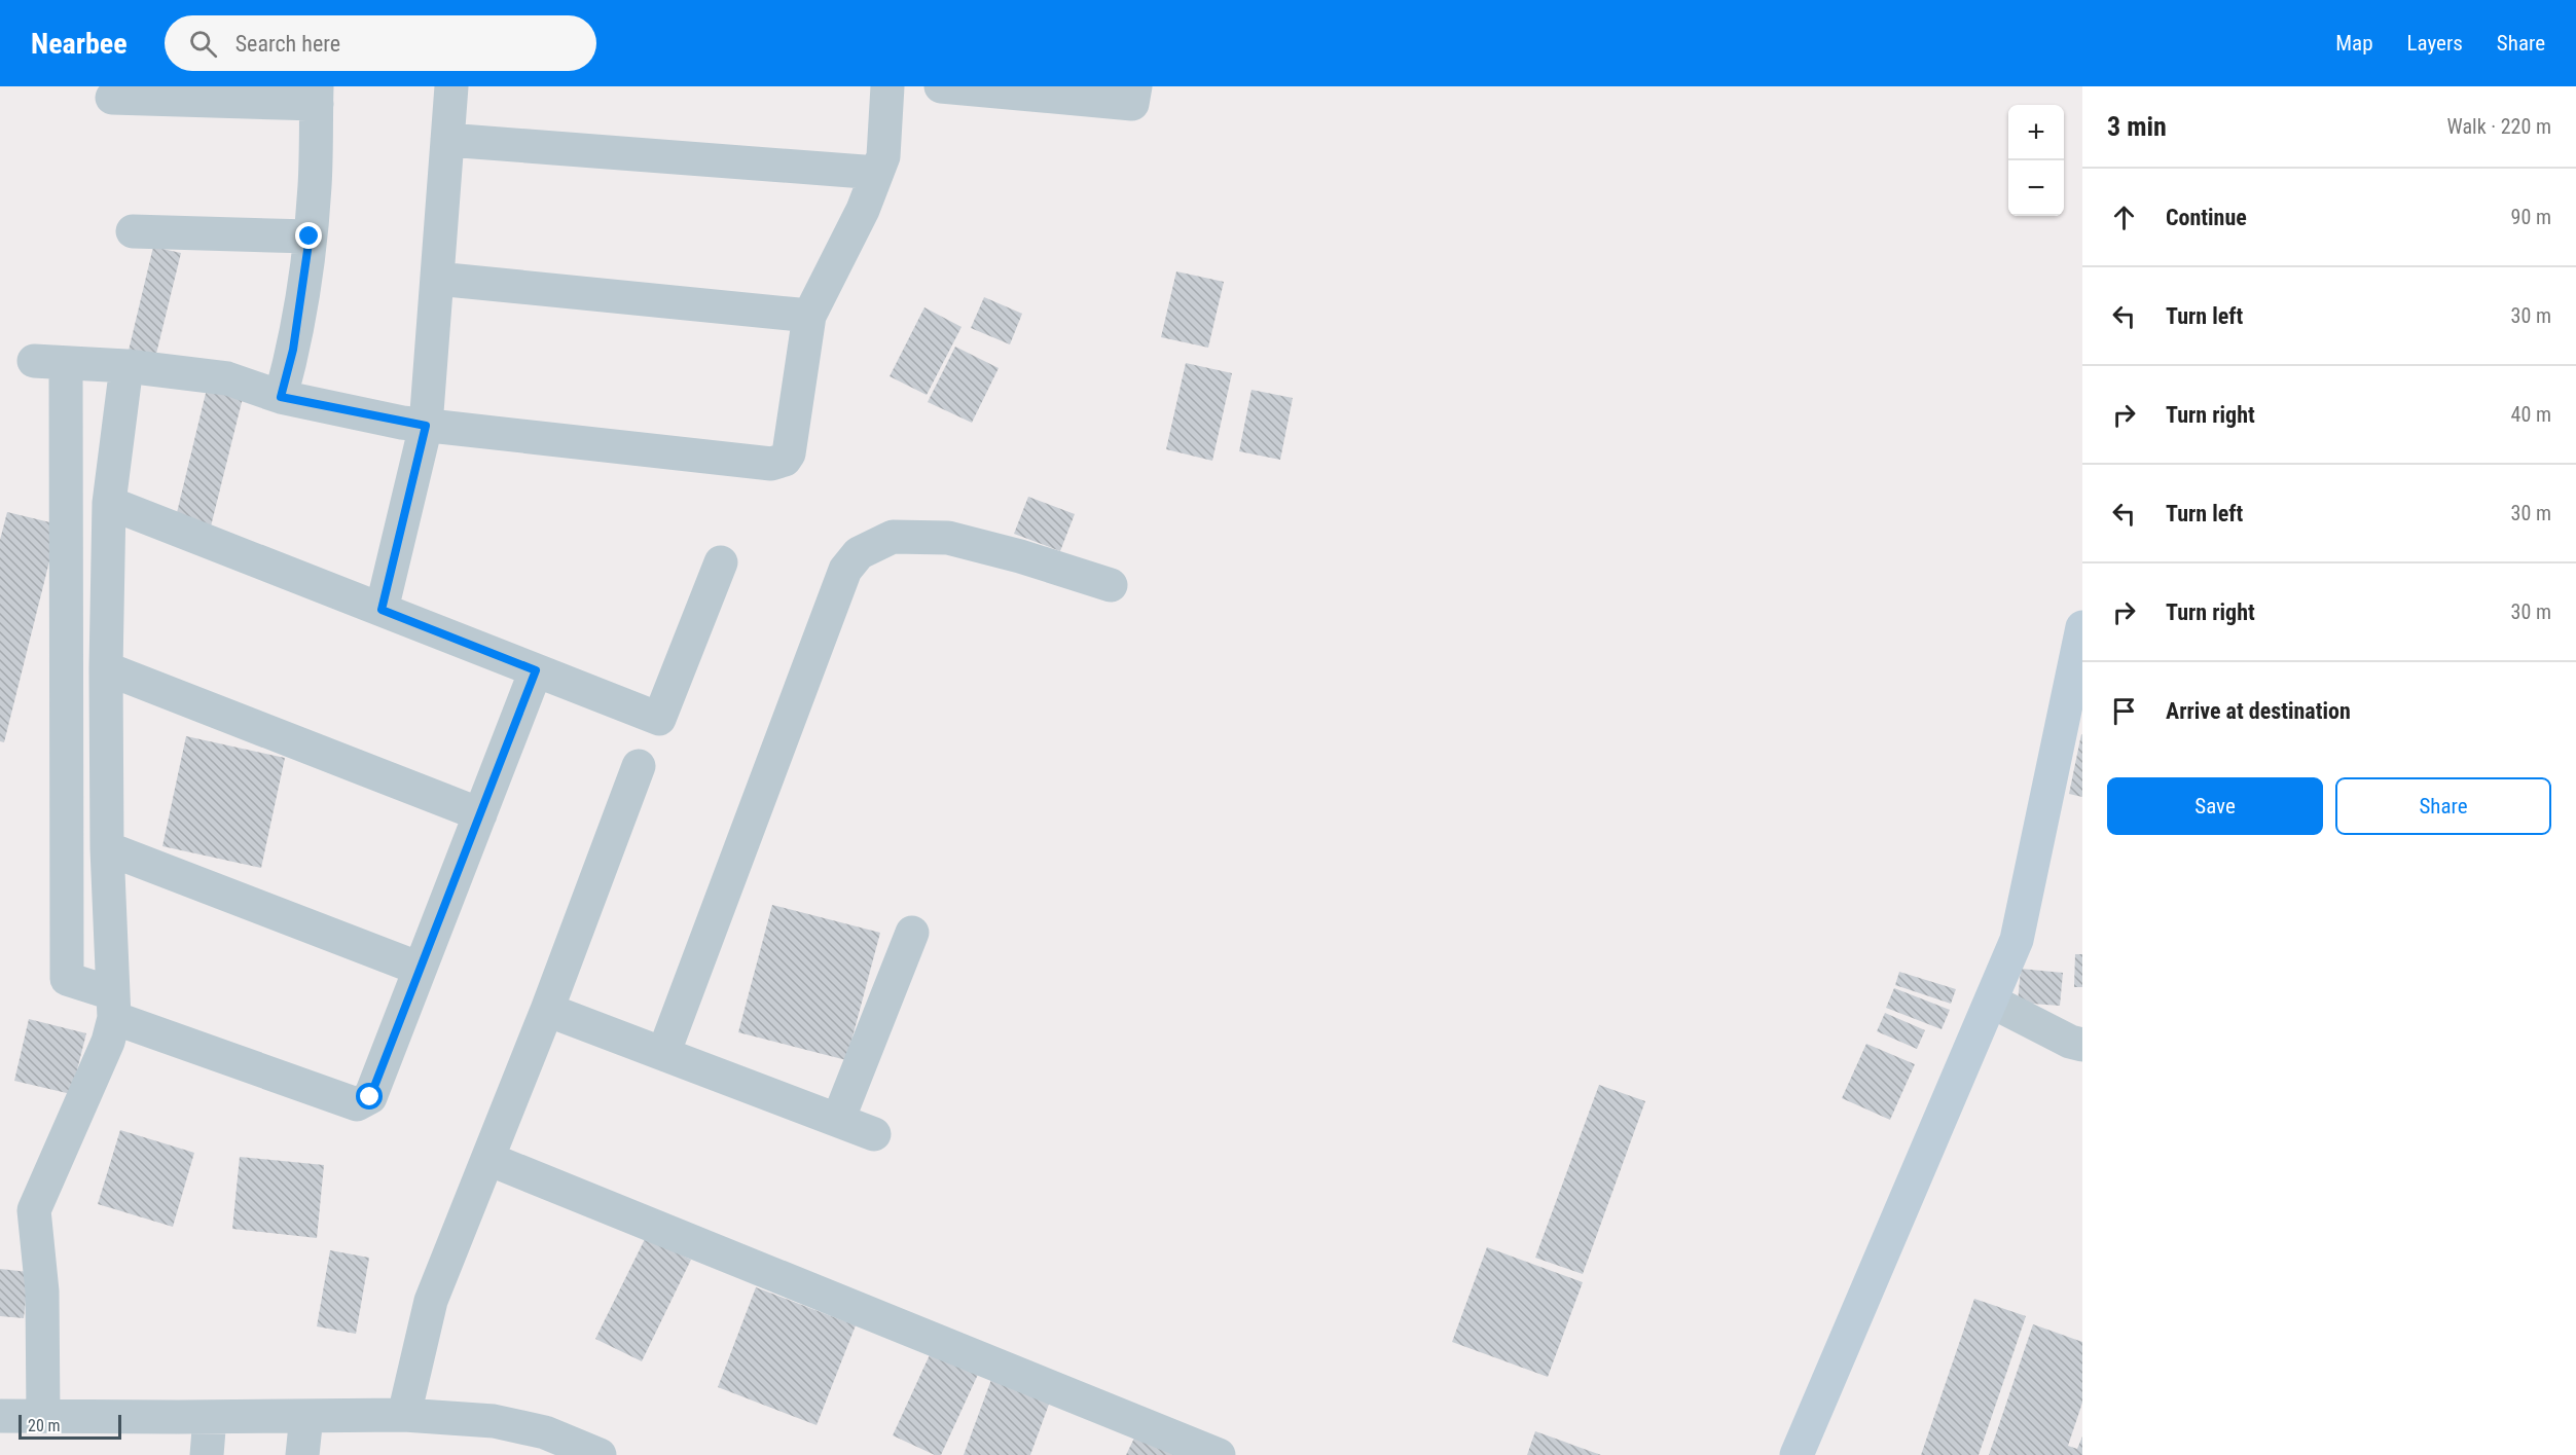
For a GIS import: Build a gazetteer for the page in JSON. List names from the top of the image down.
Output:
{
  "scale_bar": "20 m",
  "page": {
    "header": "Nearbee",
    "search": "Search here",
    "nav": ["Map", "Layers", "Share"],
    "heading": ["3 min", "Walk · 220 m"],
    "map_buttons": ["+", "−"],
    "list": [
      ["Continue", "90 m"],
      ["Turn left", "30 m"],
      ["Turn right", "40 m"],
      ["Turn left", "30 m"],
      ["Turn right", "30 m"],
      "Arrive at destination"
    ],
    "buttons": ["Save", "Share"],
    "scale": "20 m"
  }
}
